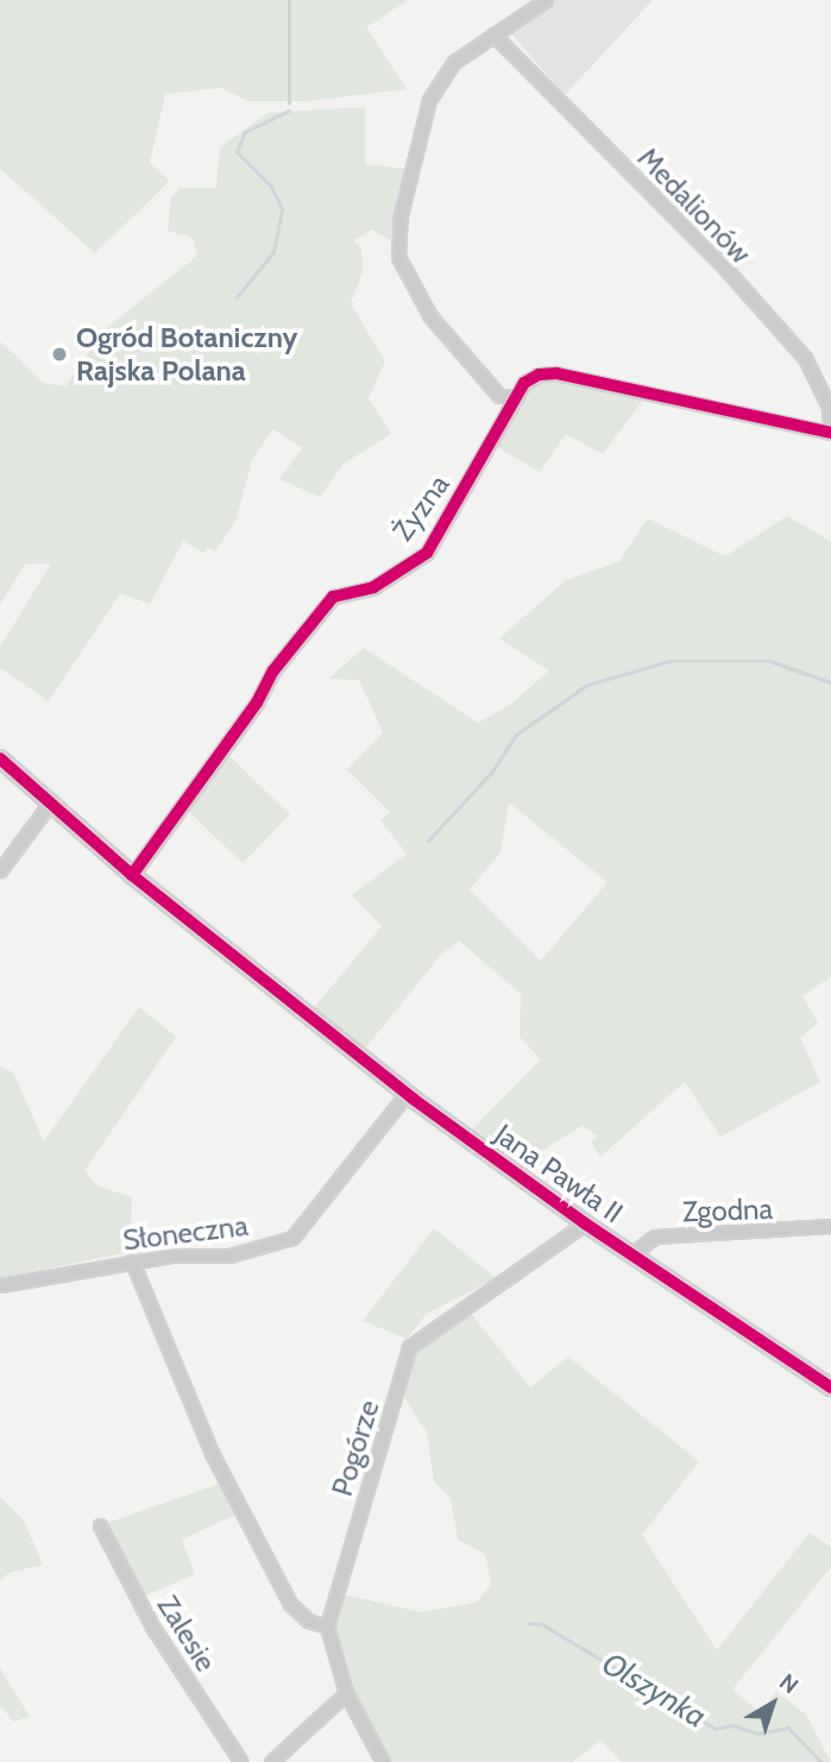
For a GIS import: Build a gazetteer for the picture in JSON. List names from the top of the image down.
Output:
{
  "streets": {
    "street": [
      "Medalionów",
      "Żyzna",
      "Jana Pawła II",
      "Zgodna",
      "Słoneczna",
      "Pogórze",
      "Zalesie"
    ]
  },
  "crossings": [
    ["Medalionów", "Żyzna"],
    ["Żyzna", "Jana Pawła II"],
    ["Jana Pawła II", "Zgodna"],
    ["Jana Pawła II", "Słoneczna"],
    ["Jana Pawła II", "Pogórze"]
  ],
  "water": ["Olszynka"],
  "places": ["Ogród Botaniczny Rajska Polana"],
  "north": "top right"
}
